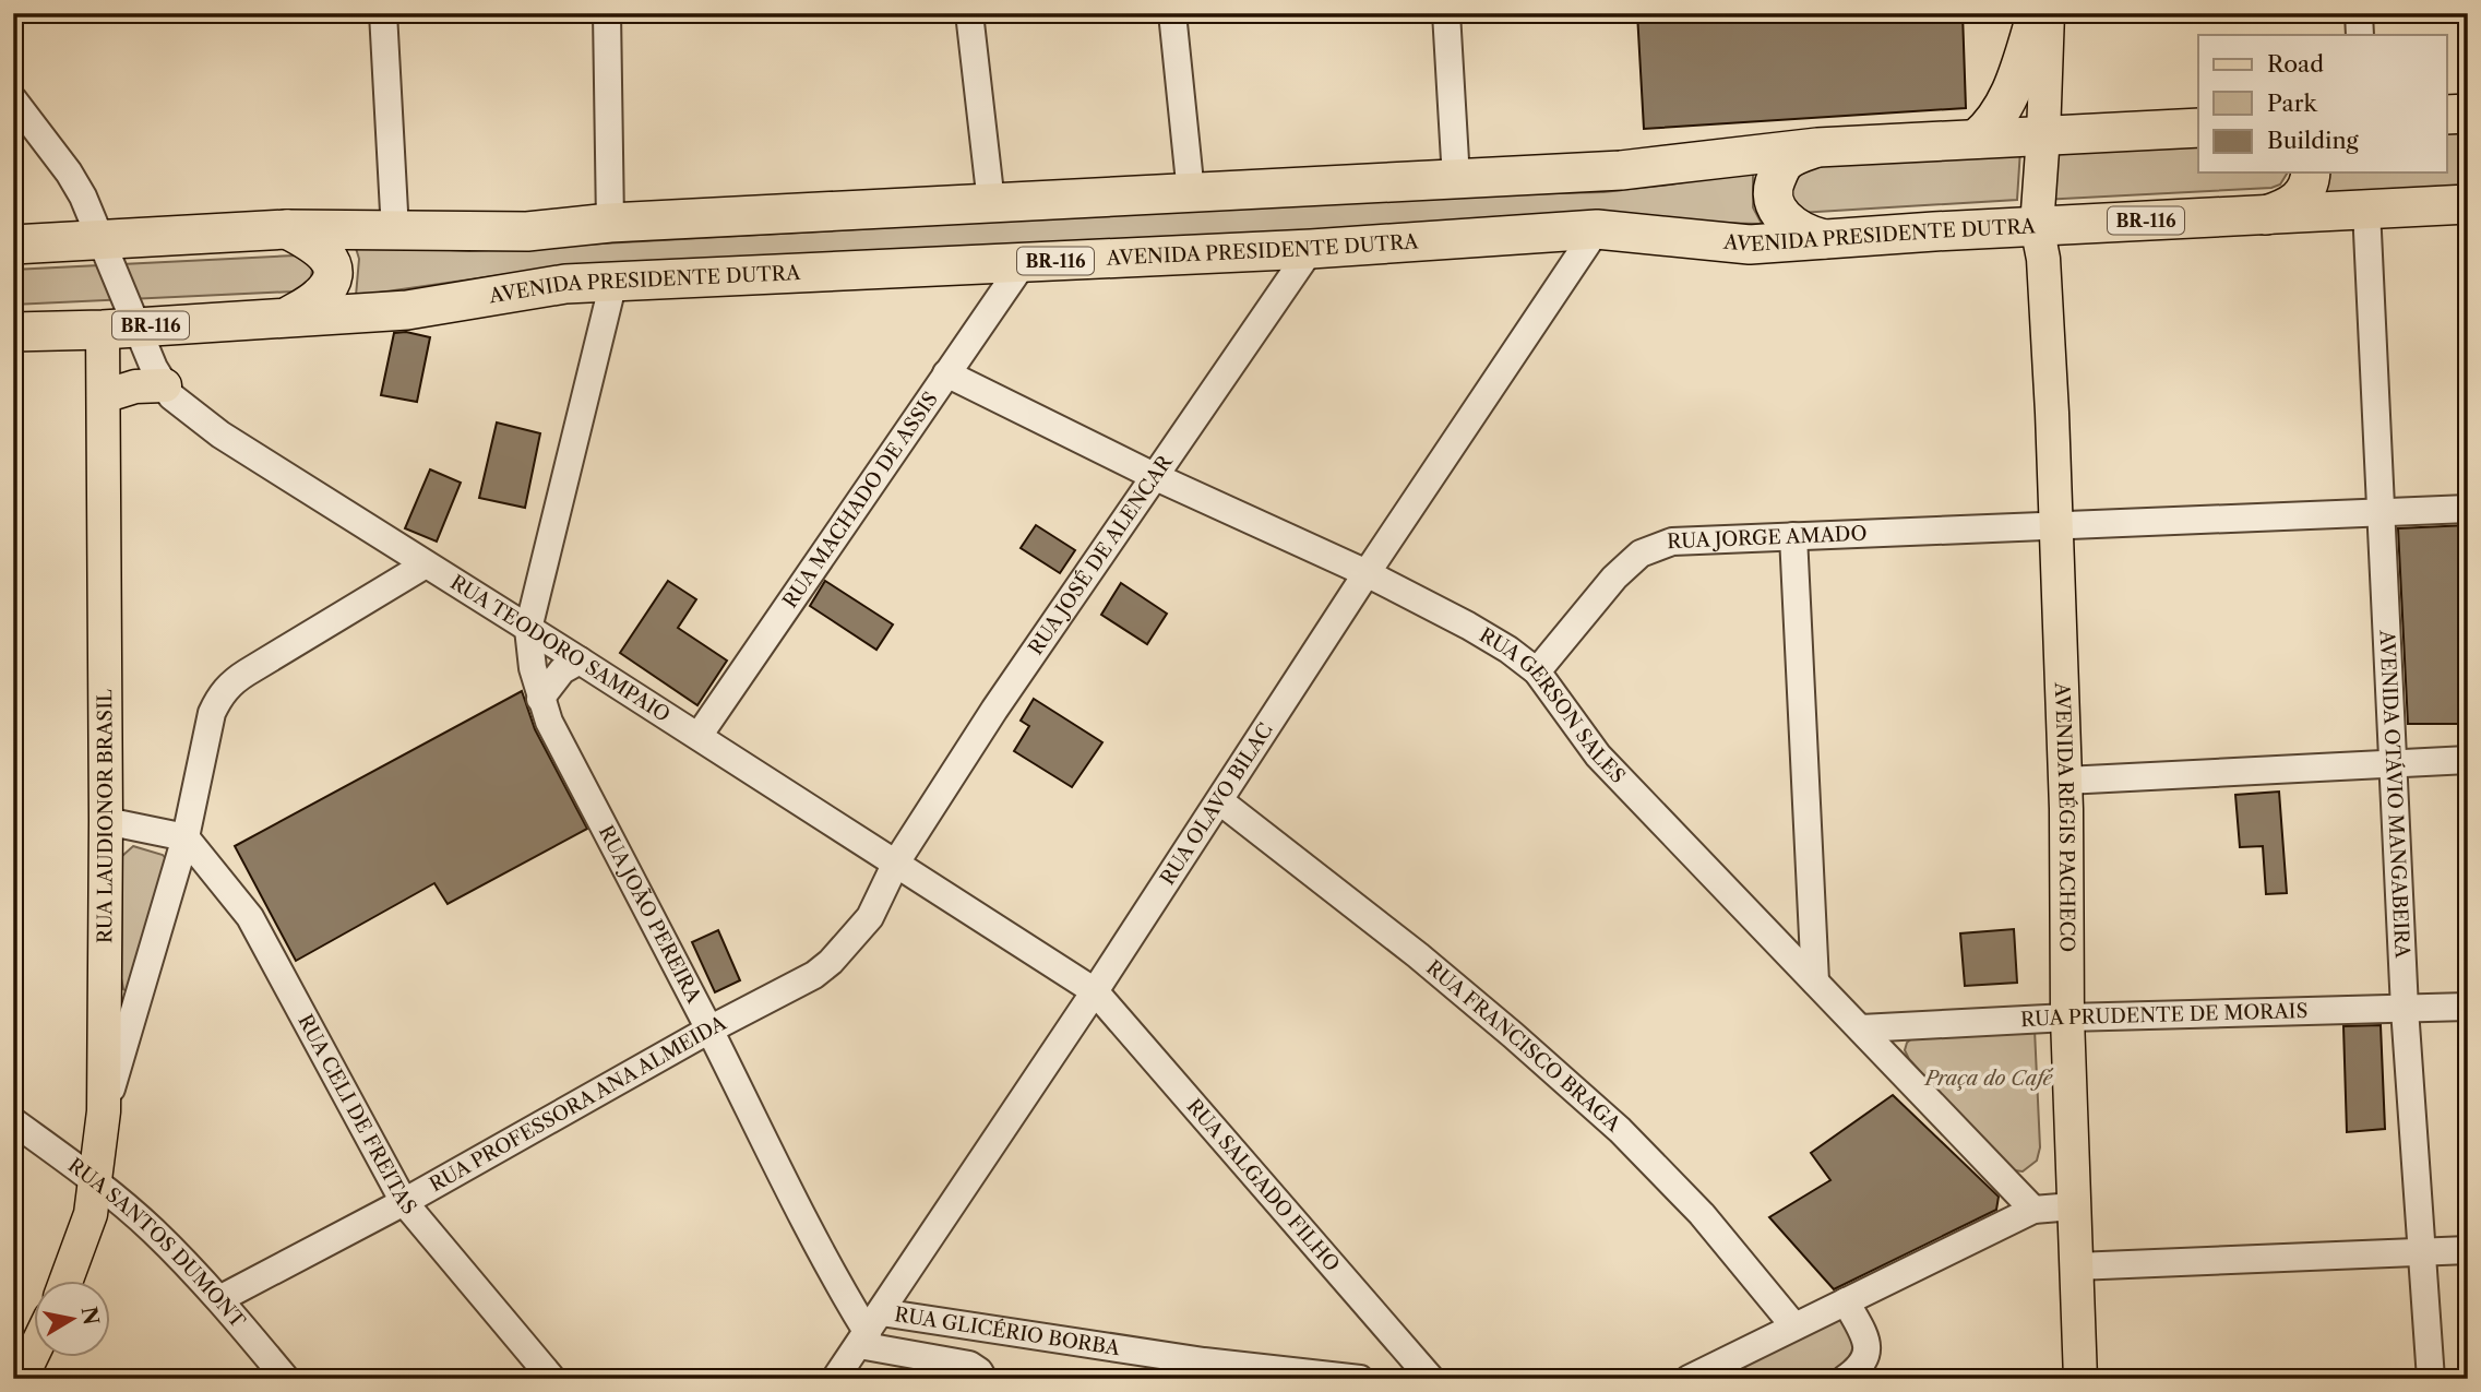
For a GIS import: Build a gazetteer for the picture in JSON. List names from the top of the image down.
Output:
{
  "streets": {
    "highway": ["BR-116", "AVENIDA PRESIDENTE DUTRA"],
    "main road": ["RUA LAUDIONOR BRASIL", "AVENIDA RÉGIS PACHECO"],
    "street": [
      "RUA MACHADO DE ASSIS",
      "RUA JORGE AMADO",
      "RUA JOSÉ DE ALENCAR",
      "RUA TEODORO SAMPAIO",
      "RUA GERSON SALES",
      "AVENIDA OTÁVIO MANGABEIRA",
      "RUA OLAVO BILAC",
      "RUA JOÃO PEREIRA",
      "RUA PRUDENTE DE MORAIS",
      "RUA FRANCISCO BRAGA",
      "RUA PROFESSORA ANA ALMEIDA",
      "RUA CELI DE FREITAS",
      "RUA SALGADO FILHO",
      "RUA SANTOS DUMONT",
      "RUA GLICÉRIO BORBA"
    ]
  },
  "crossings": [
    ["AVENIDA PRESIDENTE DUTRA", "RUA MACHADO DE ASSIS"],
    ["AVENIDA PRESIDENTE DUTRA", "RUA JOSÉ DE ALENCAR"],
    ["AVENIDA PRESIDENTE DUTRA", "RUA TEODORO SAMPAIO"],
    ["AVENIDA PRESIDENTE DUTRA", "AVENIDA OTÁVIO MANGABEIRA"],
    ["AVENIDA PRESIDENTE DUTRA", "RUA OLAVO BILAC"],
    ["AVENIDA PRESIDENTE DUTRA", "RUA LAUDIONOR BRASIL"],
    ["AVENIDA PRESIDENTE DUTRA", "AVENIDA RÉGIS PACHECO"],
    ["RUA MACHADO DE ASSIS", "RUA TEODORO SAMPAIO"],
    ["RUA MACHADO DE ASSIS", "RUA GERSON SALES"],
    ["RUA JORGE AMADO", "RUA GERSON SALES"],
    ["RUA JORGE AMADO", "AVENIDA OTÁVIO MANGABEIRA"],
    ["RUA JORGE AMADO", "AVENIDA RÉGIS PACHECO"],
    ["RUA JOSÉ DE ALENCAR", "RUA TEODORO SAMPAIO"],
    ["RUA JOSÉ DE ALENCAR", "RUA GERSON SALES"],
    ["RUA JOSÉ DE ALENCAR", "RUA PROFESSORA ANA ALMEIDA"],
    ["RUA TEODORO SAMPAIO", "RUA OLAVO BILAC"],
    ["RUA TEODORO SAMPAIO", "RUA LAUDIONOR BRASIL"],
    ["RUA TEODORO SAMPAIO", "RUA JOÃO PEREIRA"],
    ["RUA TEODORO SAMPAIO", "RUA PROFESSORA ANA ALMEIDA"],
    ["RUA TEODORO SAMPAIO", "RUA SALGADO FILHO"],
    ["RUA GERSON SALES", "RUA OLAVO BILAC"],
    ["RUA GERSON SALES", "RUA PRUDENTE DE MORAIS"],
    ["AVENIDA OTÁVIO MANGABEIRA", "RUA PRUDENTE DE MORAIS"],
    ["RUA OLAVO BILAC", "RUA JOÃO PEREIRA"],
    ["RUA OLAVO BILAC", "RUA FRANCISCO BRAGA"],
    ["RUA OLAVO BILAC", "RUA SALGADO FILHO"],
    ["RUA OLAVO BILAC", "RUA GLICÉRIO BORBA"],
    ["RUA LAUDIONOR BRASIL", "RUA SANTOS DUMONT"],
    ["AVENIDA RÉGIS PACHECO", "RUA PRUDENTE DE MORAIS"],
    ["RUA JOÃO PEREIRA", "RUA PROFESSORA ANA ALMEIDA"],
    ["RUA JOÃO PEREIRA", "RUA GLICÉRIO BORBA"],
    ["RUA PROFESSORA ANA ALMEIDA", "RUA CELI DE FREITAS"],
    ["RUA PROFESSORA ANA ALMEIDA", "RUA SANTOS DUMONT"]
  ],
  "parks": ["Praça do Café"],
  "legend": ["Road", "Park", "Building"],
  "north": "right"
}
